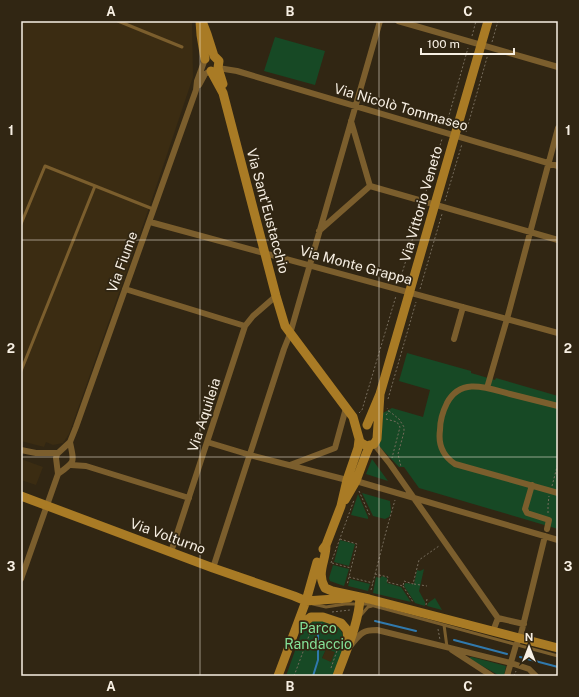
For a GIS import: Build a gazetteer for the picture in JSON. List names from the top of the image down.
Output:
{
  "streets": {
    "street": [
      "Via Nicolò Tommaseo",
      "Via Vittorio Veneto",
      "Via Sant'Eustacchio",
      "Via Fiume",
      "Via Monte Grappa",
      "Via Aquileia",
      "Via Volturno"
    ]
  },
  "crossings": [
    ["Via Nicolò Tommaseo", "Via Vittorio Veneto"],
    ["Via Nicolò Tommaseo", "Via Sant'Eustacchio"],
    ["Via Nicolò Tommaseo", "Via Fiume"],
    ["Via Vittorio Veneto", "Via Monte Grappa"],
    ["Via Sant'Eustacchio", "Via Fiume"],
    ["Via Sant'Eustacchio", "Via Monte Grappa"],
    ["Via Sant'Eustacchio", "Via Aquileia"],
    ["Via Fiume", "Via Monte Grappa"],
    ["Via Aquileia", "Via Volturno"]
  ],
  "parks": ["Parco Randaccio"],
  "scale_bar": "100 m",
  "north": "top",
  "grid": {
    "columns": ["A", "B", "C"],
    "rows": ["1", "2", "3"]
  }
}
